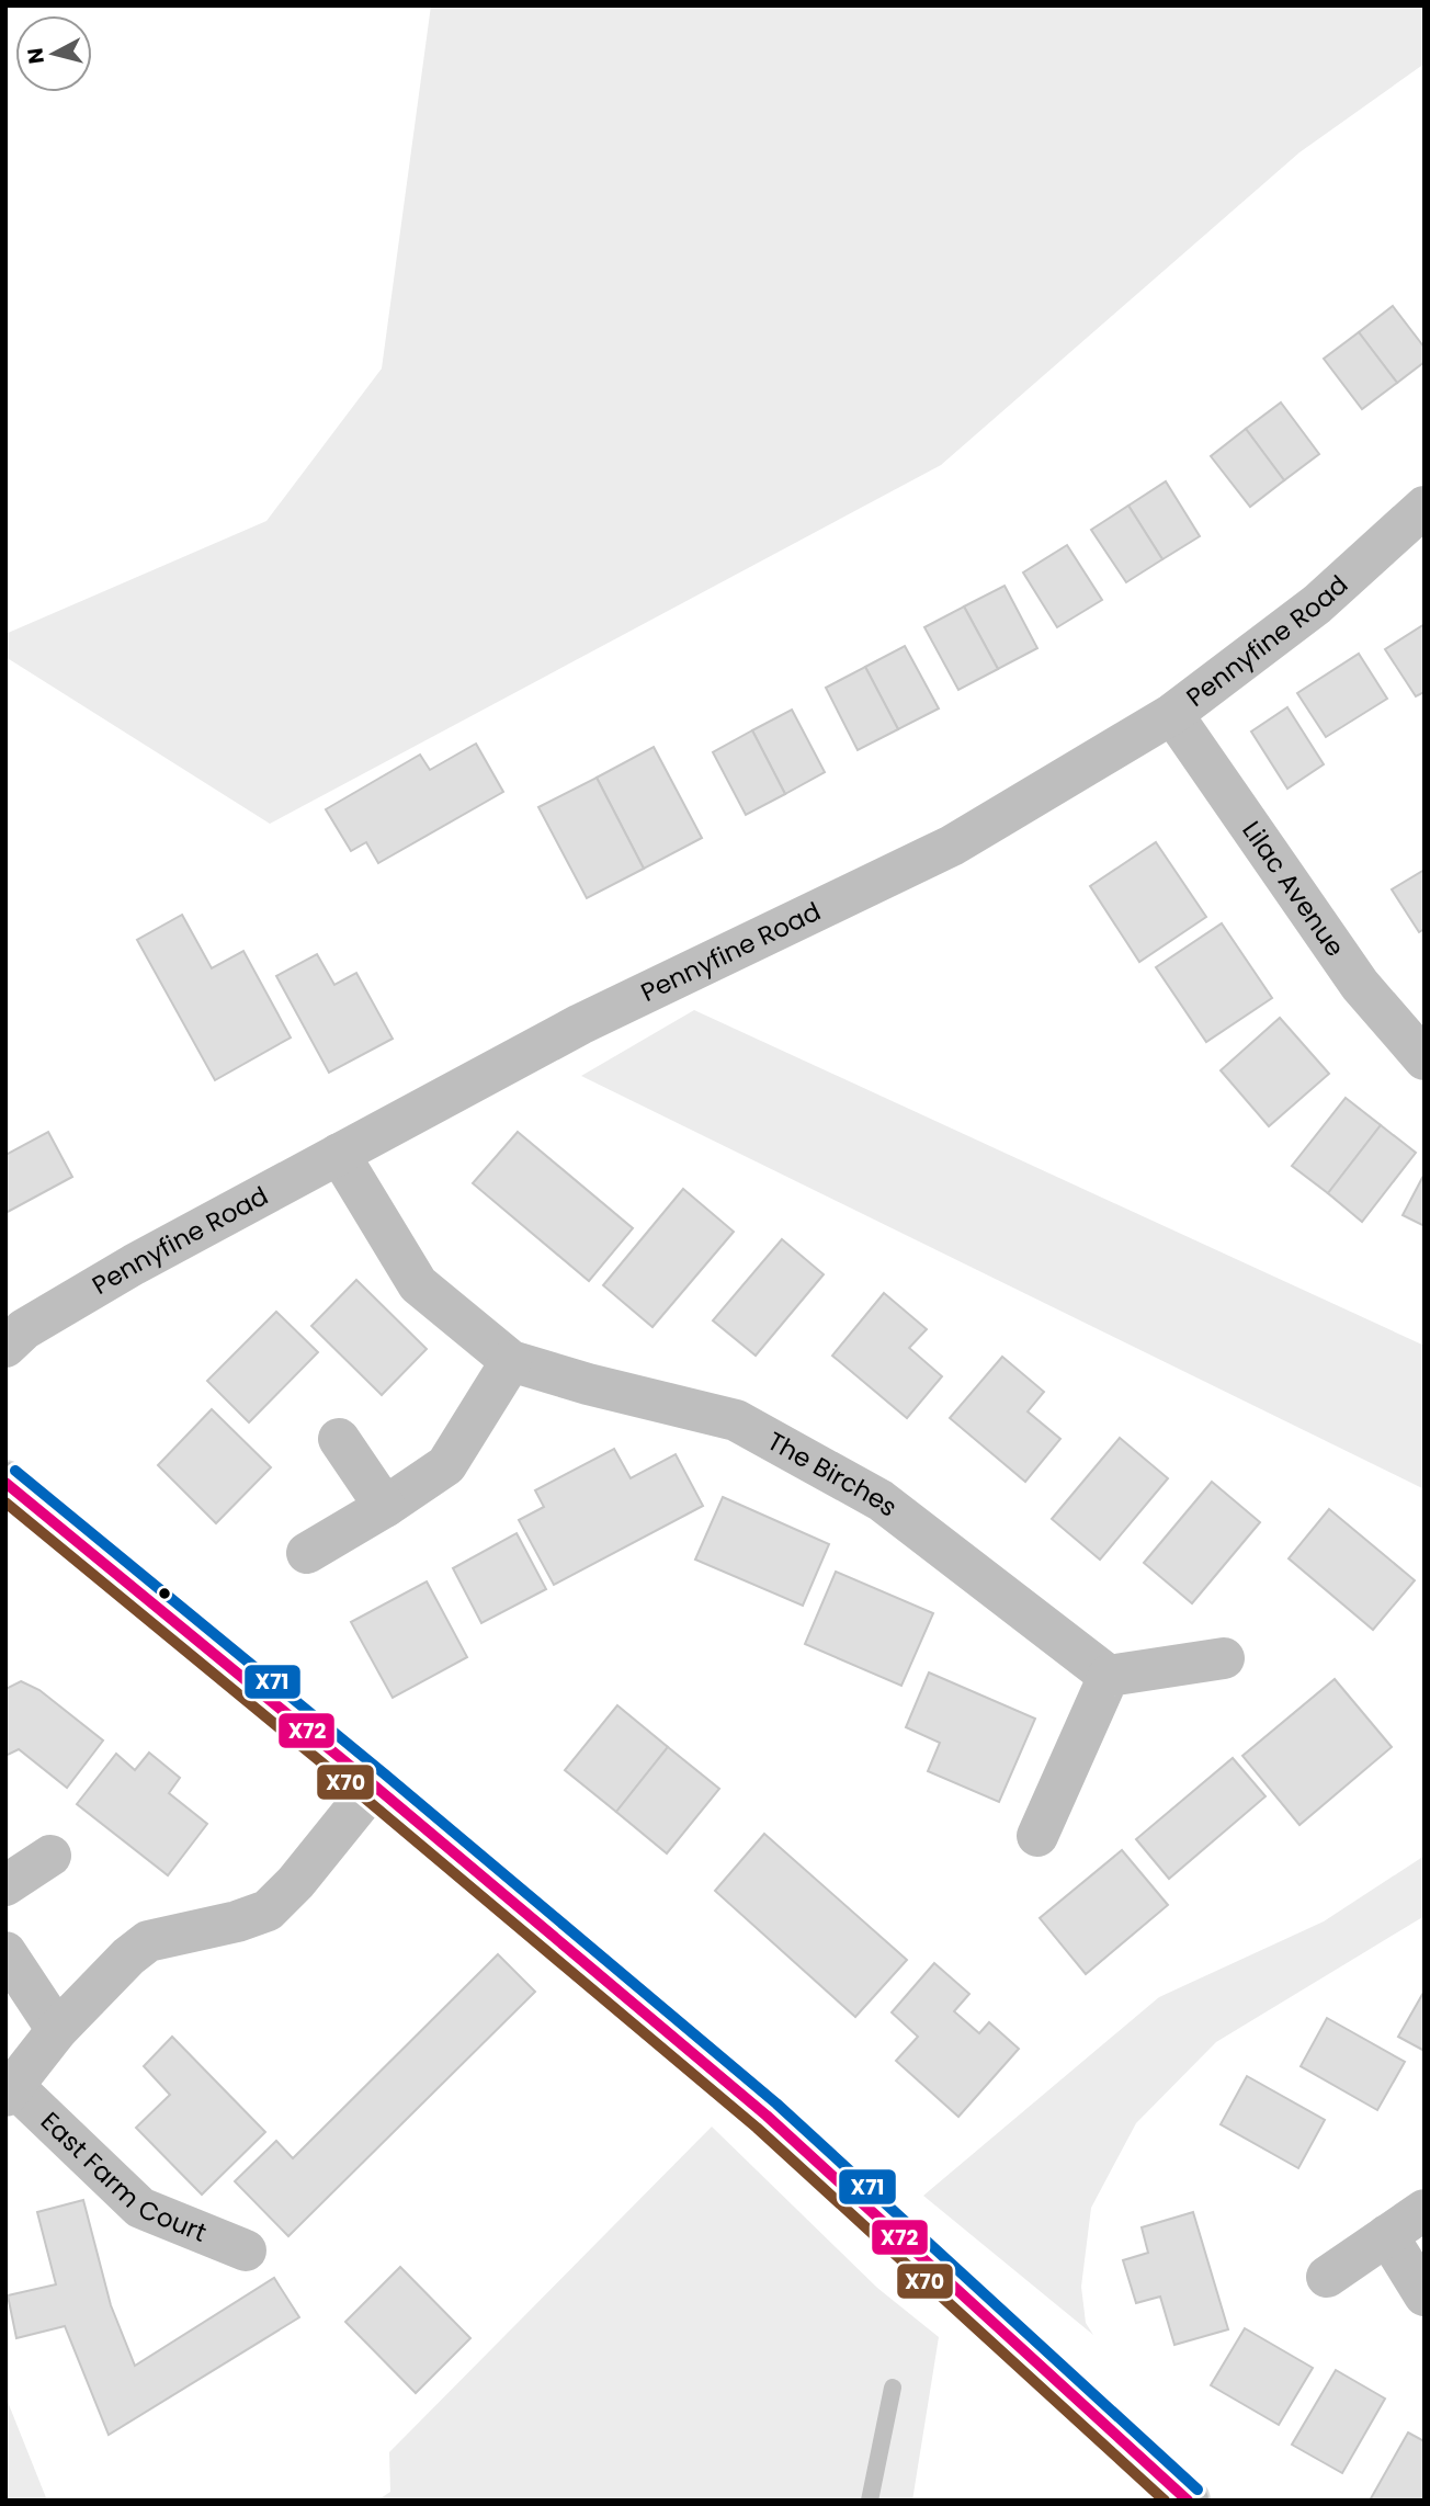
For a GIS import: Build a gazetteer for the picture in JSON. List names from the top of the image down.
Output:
{
  "streets": {
    "main road": [
      "Pennyfine Road",
      "Lilac Avenue",
      "The Birches",
      "East Farm Court"
    ]
  },
  "crossings": [
    ["Pennyfine Road", "Lilac Avenue"],
    ["Pennyfine Road", "The Birches"]
  ],
  "lines": ["transit line X71", "transit line X72", "transit line X70"],
  "north": "left"
}
